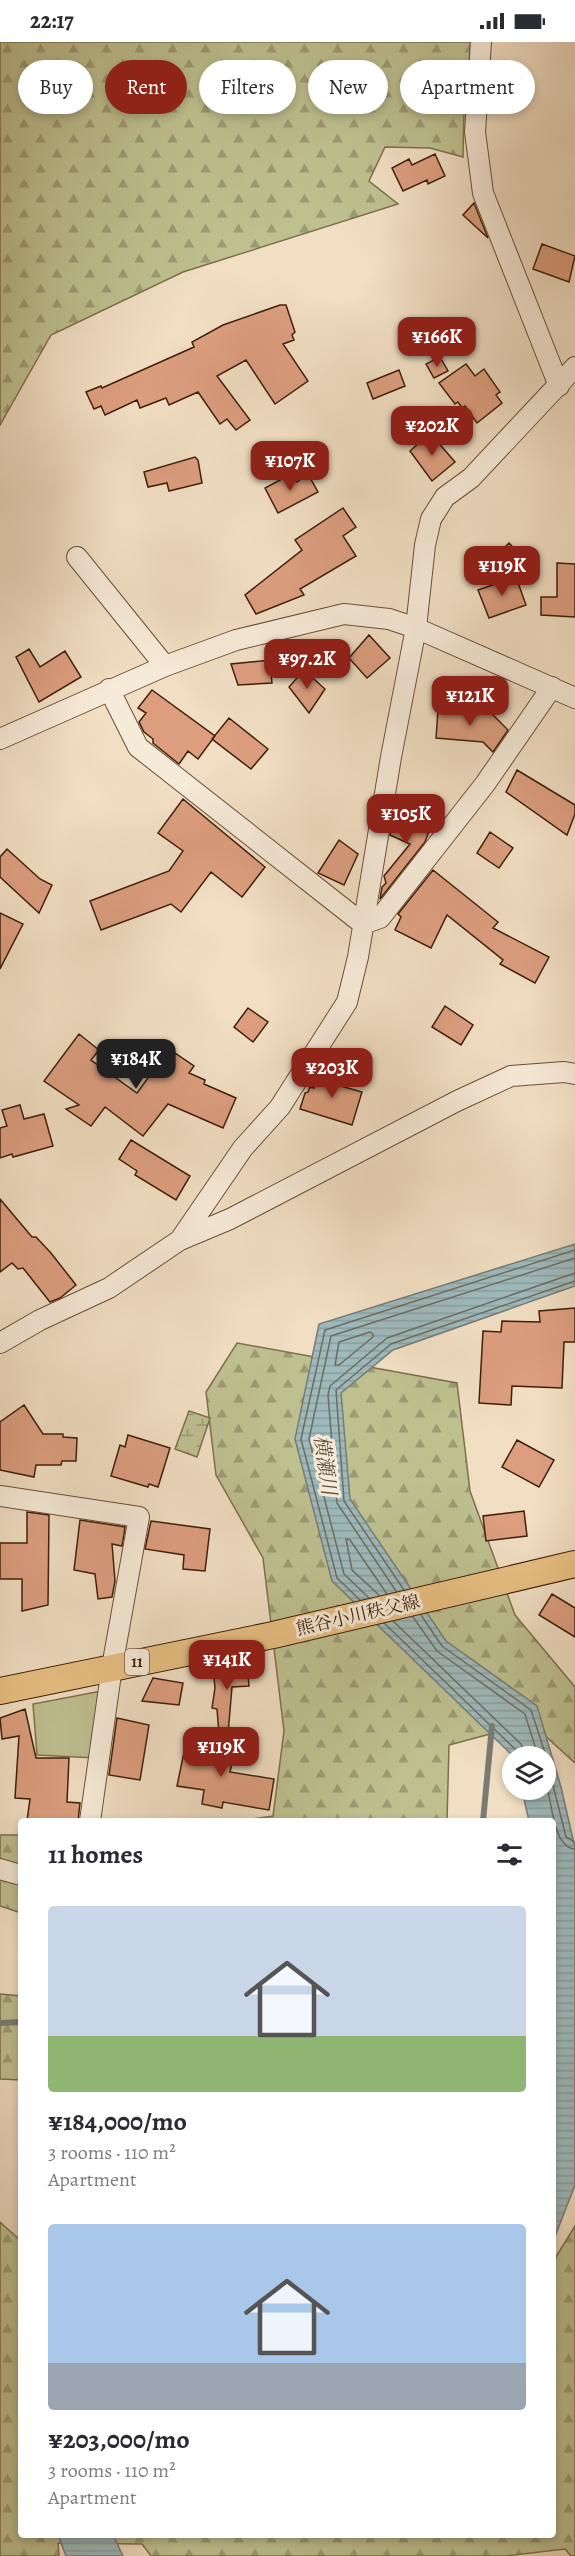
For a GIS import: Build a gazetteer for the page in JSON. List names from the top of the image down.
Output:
{
  "streets": {
    "main road": ["熊谷小川秩父線", "11"]
  },
  "water": ["横瀬川"],
  "page": {
    "status": "22:17",
    "chip": [
      "Buy",
      "Rent",
      "Filters",
      "New",
      "Apartment"
    ],
    "price": [
      "¥166K",
      "¥202K",
      "¥107K",
      "¥119K",
      "¥97.2K",
      "¥121K",
      "¥105K",
      "¥184K",
      "¥203K",
      "¥141K",
      "¥119K"
    ],
    "heading": "11 homes",
    "list": [
      {
        "name": "¥184,000/mo",
        "note": "3 rooms · 110 m² · Apartment"
      },
      {
        "name": "¥203,000/mo",
        "note": "3 rooms · 110 m² · Apartment"
      }
    ]
  }
}
